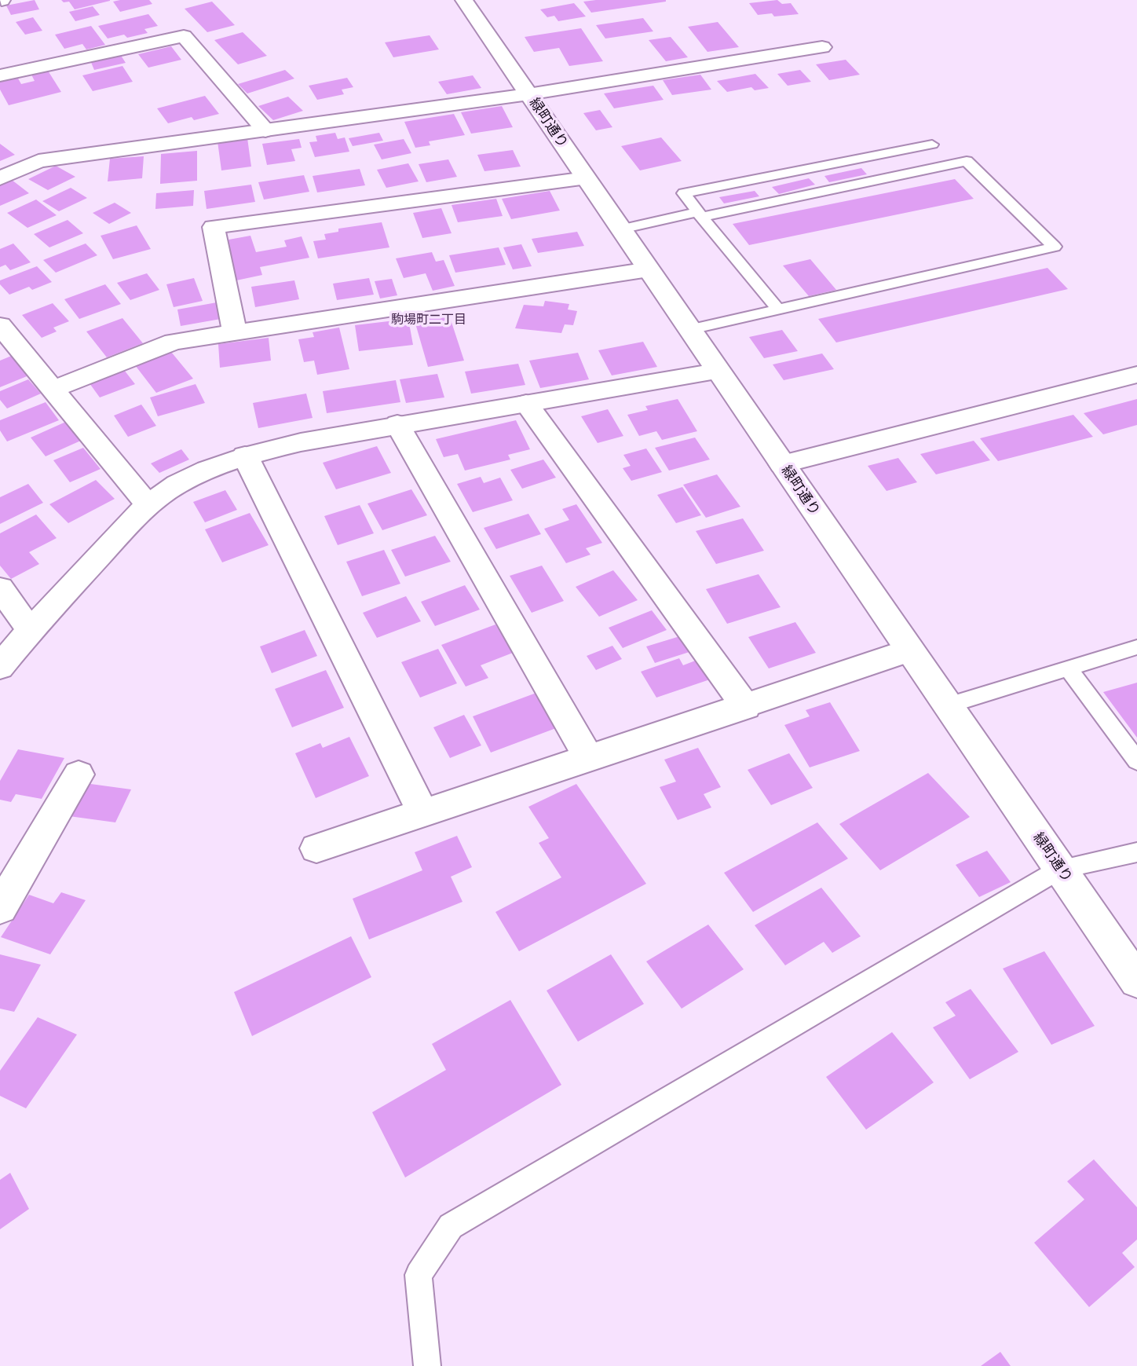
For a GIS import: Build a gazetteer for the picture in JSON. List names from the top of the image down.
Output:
{
  "streets": {
    "street": ["緑町通り"]
  },
  "districts": ["駒場町二丁目"]
}
